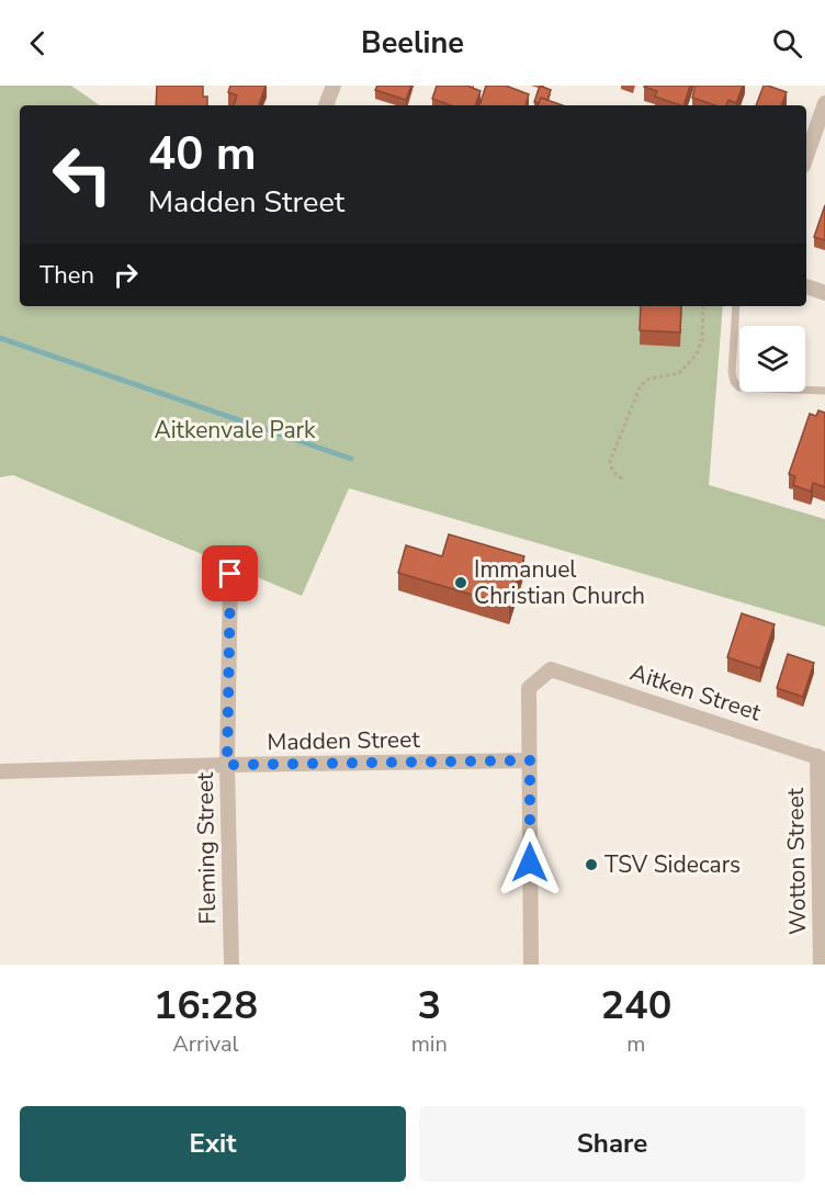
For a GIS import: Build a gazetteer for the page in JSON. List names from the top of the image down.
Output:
{
  "streets": {
    "street": [
      "Aitken Street",
      "Madden Street",
      "Fleming Street",
      "Wotton Street"
    ]
  },
  "crossings": [
    ["Aitken Street", "Madden Street"],
    ["Aitken Street", "Wotton Street"],
    ["Madden Street", "Fleming Street"]
  ],
  "parks": ["Aitkenvale Park"],
  "places": ["Immanuel Christian Church", "TSV Sidecars"],
  "page": {
    "header": "Beeline",
    "turn": ["40 m", "Madden Street"],
    "then": "Then",
    "eta": [
      "16:28",
      "Arrival",
      "3",
      "min",
      "240",
      "m"
    ],
    "buttons": ["Exit", "Share"]
  }
}
